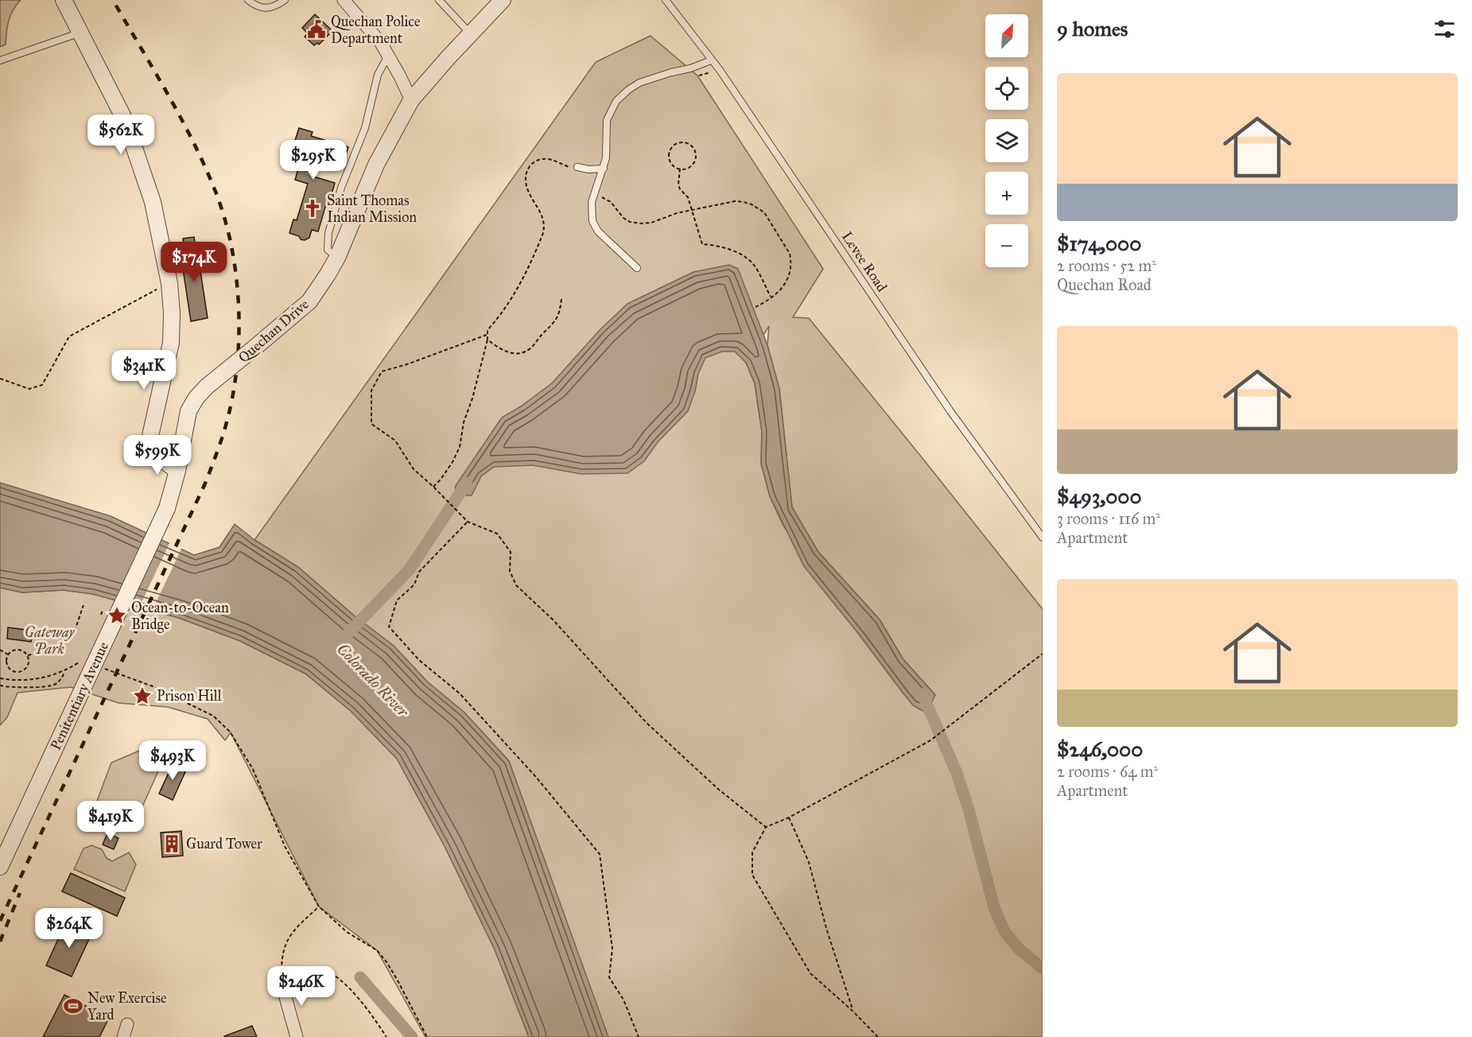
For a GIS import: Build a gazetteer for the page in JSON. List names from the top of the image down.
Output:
{
  "streets": {
    "street": ["Quechan Drive", "Penitentiary Avenue"],
    "lane": ["Levee Road"]
  },
  "crossings": [
    ["Quechan Drive", "Penitentiary Avenue"]
  ],
  "water": ["Colorado River"],
  "parks": ["Gateway Park"],
  "places": {
    "public building": ["Quechan Police Department"],
    "church": ["Saint Thomas Indian Mission"],
    "place": ["Ocean-to-Ocean Bridge", "Prison Hill"],
    "building": ["Guard Tower"],
    "sports": ["New Exercise Yard"]
  },
  "north": "top right",
  "page": {
    "heading": "9 homes",
    "map_buttons": ["+", "−"],
    "list": [
      {
        "name": "$174,000",
        "note": "2 rooms · 52 m² · Quechan Road"
      },
      {
        "name": "$493,000",
        "note": "3 rooms · 116 m² · Apartment"
      },
      {
        "name": "$246,000",
        "note": "2 rooms · 64 m² · Apartment"
      }
    ],
    "price": [
      "$562K",
      "$295K",
      "$174K",
      "$341K",
      "$599K",
      "$493K",
      "$419K",
      "$264K",
      "$246K"
    ]
  }
}
